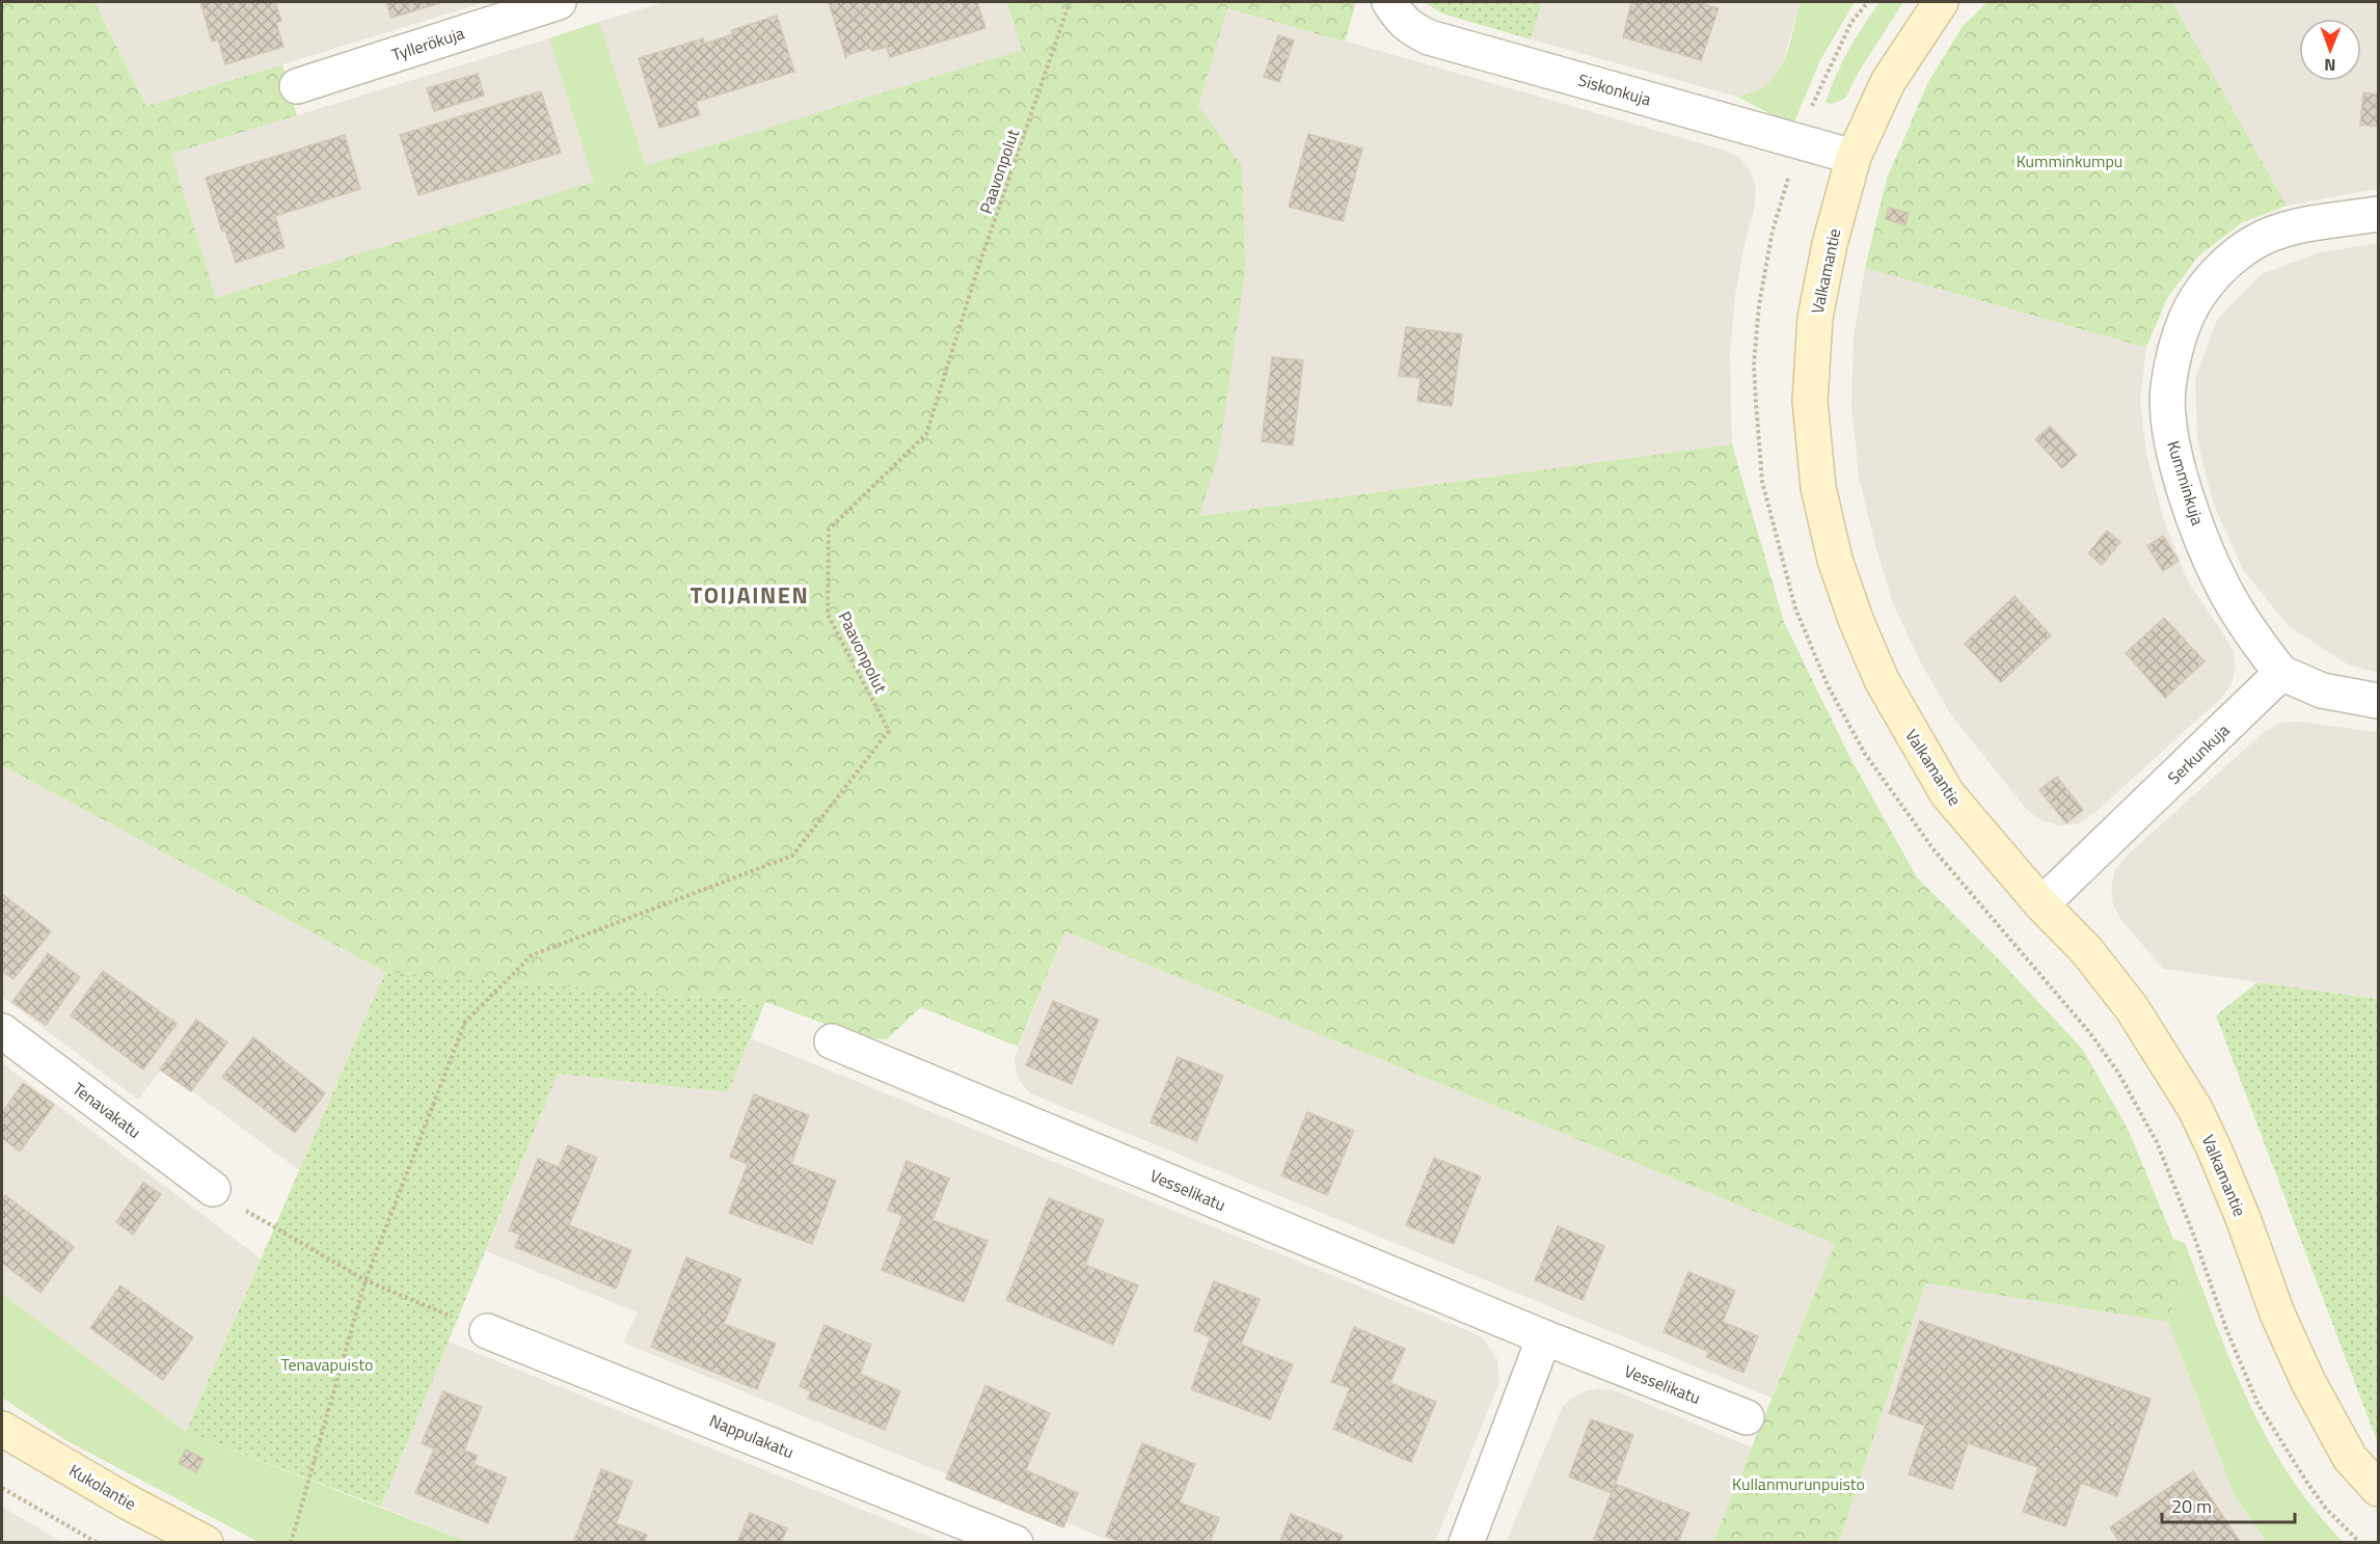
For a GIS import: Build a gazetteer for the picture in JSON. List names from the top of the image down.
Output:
{
  "streets": {
    "street": [
      "Tyllerökuja",
      "Siskonkuja",
      "Valkamantie",
      "Kumminkuja",
      "Serkunkuja",
      "Tenavakatu",
      "Vesselikatu",
      "Nappulakatu",
      "Kukolantie"
    ],
    "path": ["Paavonpolut"]
  },
  "crossings": [
    ["Siskonkuja", "Valkamantie"],
    ["Valkamantie", "Serkunkuja"],
    ["Kumminkuja", "Serkunkuja"]
  ],
  "districts": ["TOIJAINEN"],
  "parks": ["Kumminkumpu", "Tenavapuisto", "Kullanmurunpuisto"],
  "scale_bar": "20 m",
  "north": "bottom"
}
